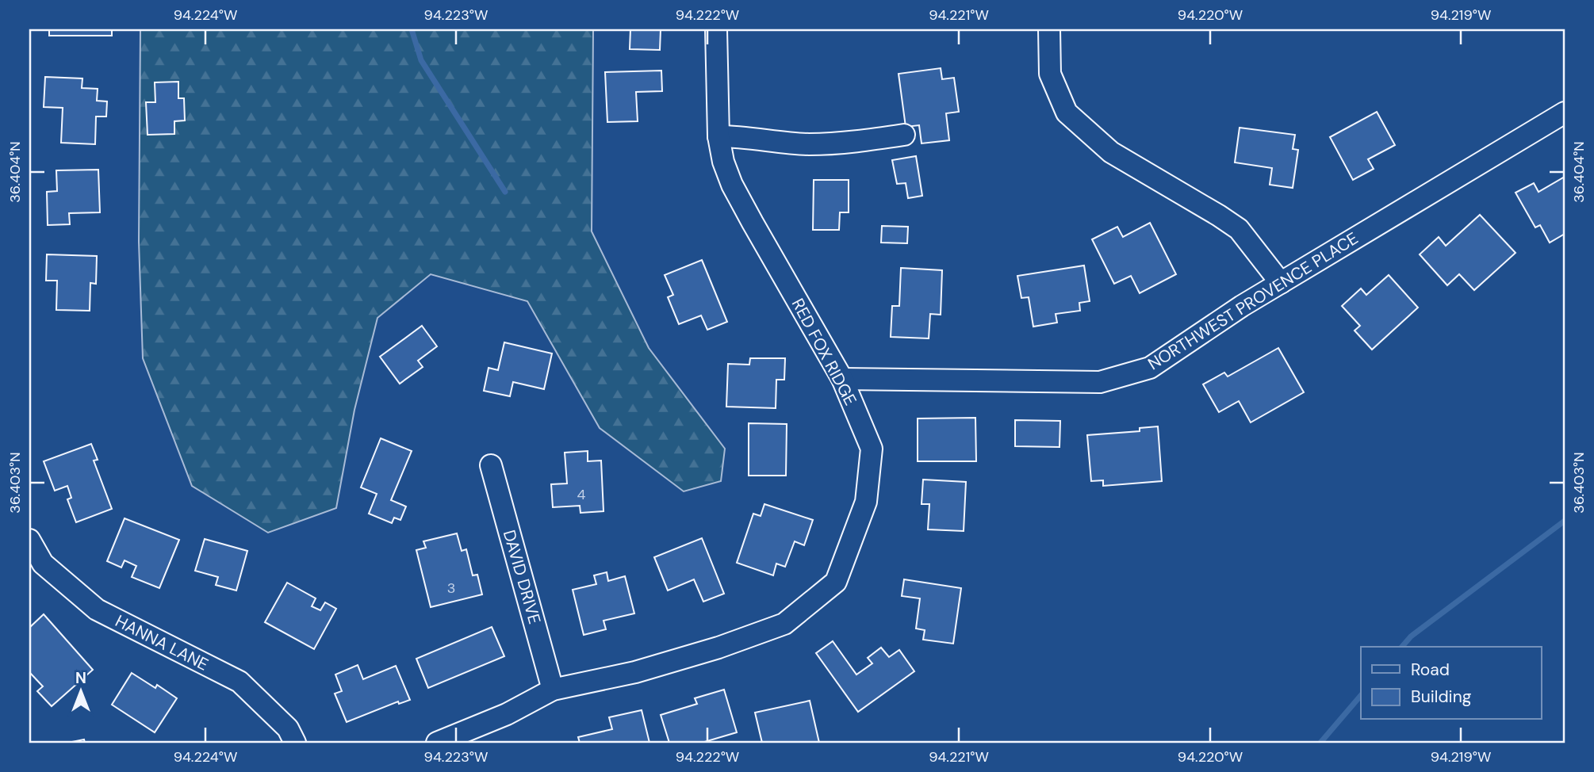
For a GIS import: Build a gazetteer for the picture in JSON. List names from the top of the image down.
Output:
{
  "streets": {
    "street": [
      "NORTHWEST PROVENCE PLACE",
      "RED FOX RIDGE",
      "DAVID DRIVE",
      "HANNA LANE"
    ]
  },
  "crossings": [
    ["NORTHWEST PROVENCE PLACE", "RED FOX RIDGE"],
    ["RED FOX RIDGE", "DAVID DRIVE"]
  ],
  "house_numbers": ["4", "3"],
  "legend": ["Road", "Building"],
  "north": "top",
  "coordinates": [
    "94.224°W",
    "94.223°W",
    "94.222°W",
    "94.221°W",
    "94.220°W",
    "94.219°W",
    "36.404°N",
    "36.403°N"
  ]
}
